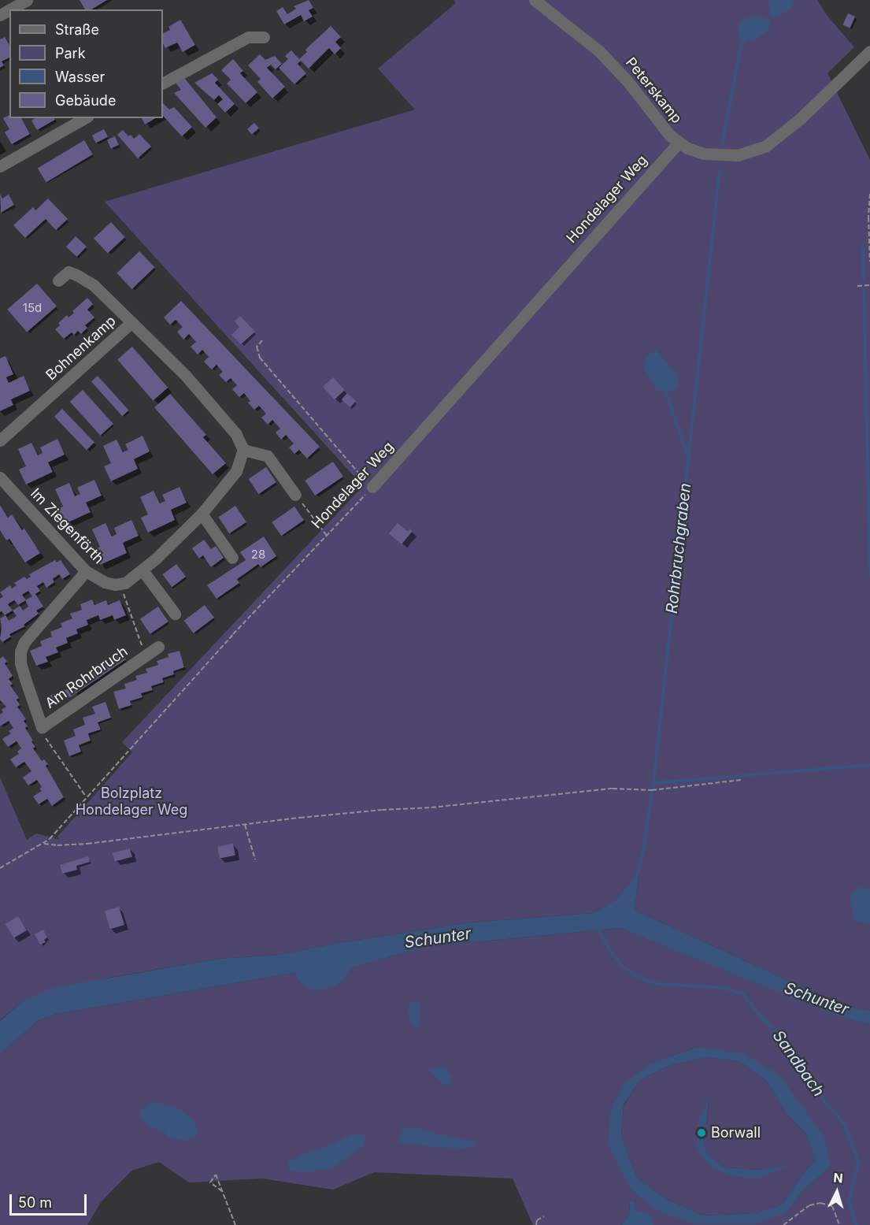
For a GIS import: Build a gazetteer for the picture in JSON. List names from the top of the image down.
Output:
{
  "streets": {
    "street": [
      "Peterskamp",
      "Hondelager Weg",
      "Bohnenkamp",
      "Im Ziegenförth",
      "Am Rohrbruch"
    ]
  },
  "crossings": [
    ["Peterskamp", "Hondelager Weg"],
    ["Im Ziegenförth", "Am Rohrbruch"]
  ],
  "water": ["Rohrbruchgraben", "Schunter", "Sandbach"],
  "parks": ["Bolzplatz Hondelager Weg"],
  "places": ["Borwall"],
  "house_numbers": ["15d", "28"],
  "legend": [
    "Straße",
    "Park",
    "Wasser",
    "Gebäude"
  ],
  "scale_bar": "50 m",
  "north": "top"
}
